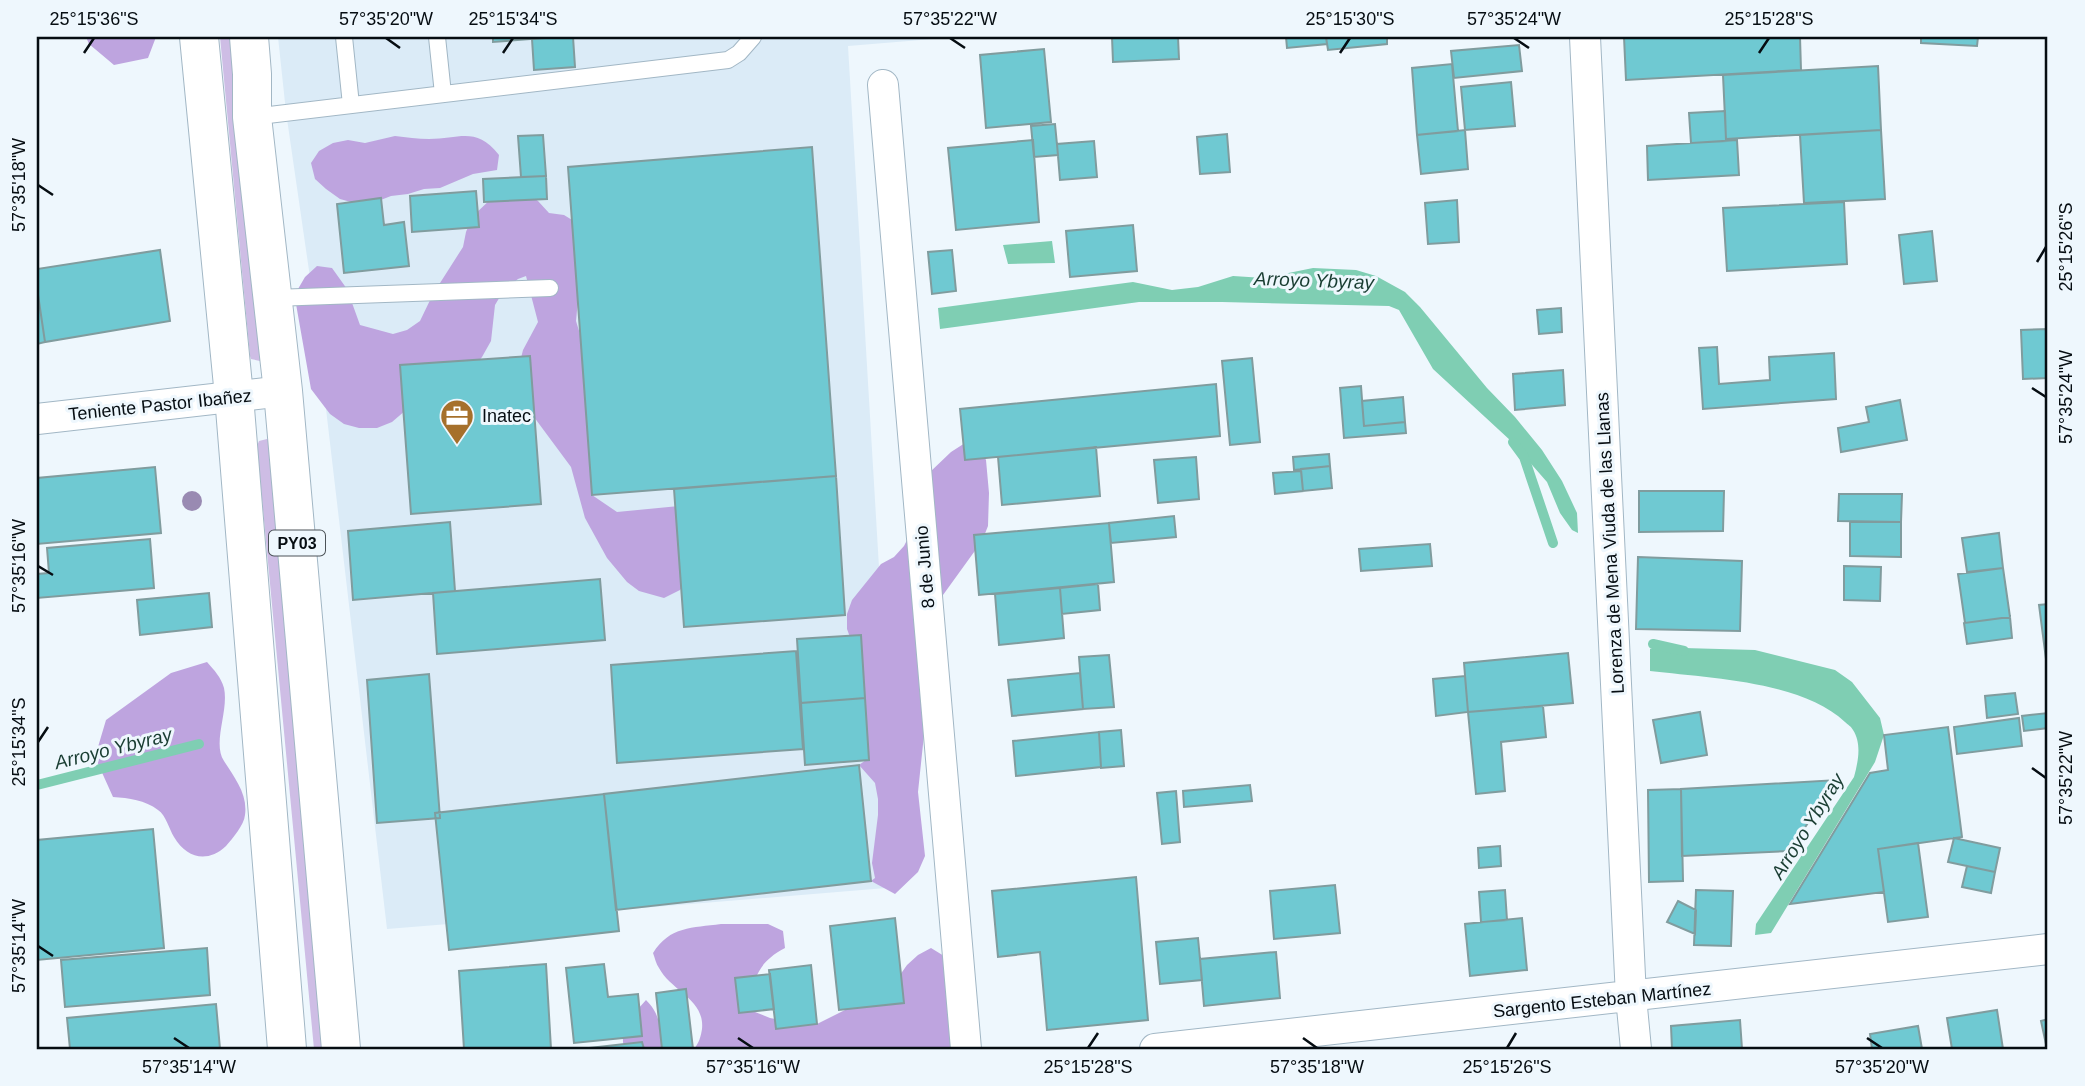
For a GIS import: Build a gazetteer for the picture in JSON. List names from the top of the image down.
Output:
{
  "streets": {
    "highway": ["PY03"],
    "street": [
      "Teniente Pastor Ibañez",
      "Lorenza de Mena Viuda de las Llanas",
      "8 de Junio",
      "Sargento Esteban Martínez"
    ]
  },
  "crossings": [
    ["Teniente Pastor Ibañez", "PY03"],
    ["Lorenza de Mena Viuda de las Llanas", "Sargento Esteban Martínez"]
  ],
  "water": ["Arroyo Ybyray"],
  "places": {
    "office": ["Inatec"]
  },
  "coordinates": [
    "25°15'36\"S",
    "57°35'20\"W",
    "25°15'34\"S",
    "57°35'22\"W",
    "25°15'30\"S",
    "57°35'24\"W",
    "25°15'28\"S",
    "57°35'18\"W",
    "25°15'26\"S",
    "57°35'16\"W",
    "57°35'14\"W"
  ]
}
